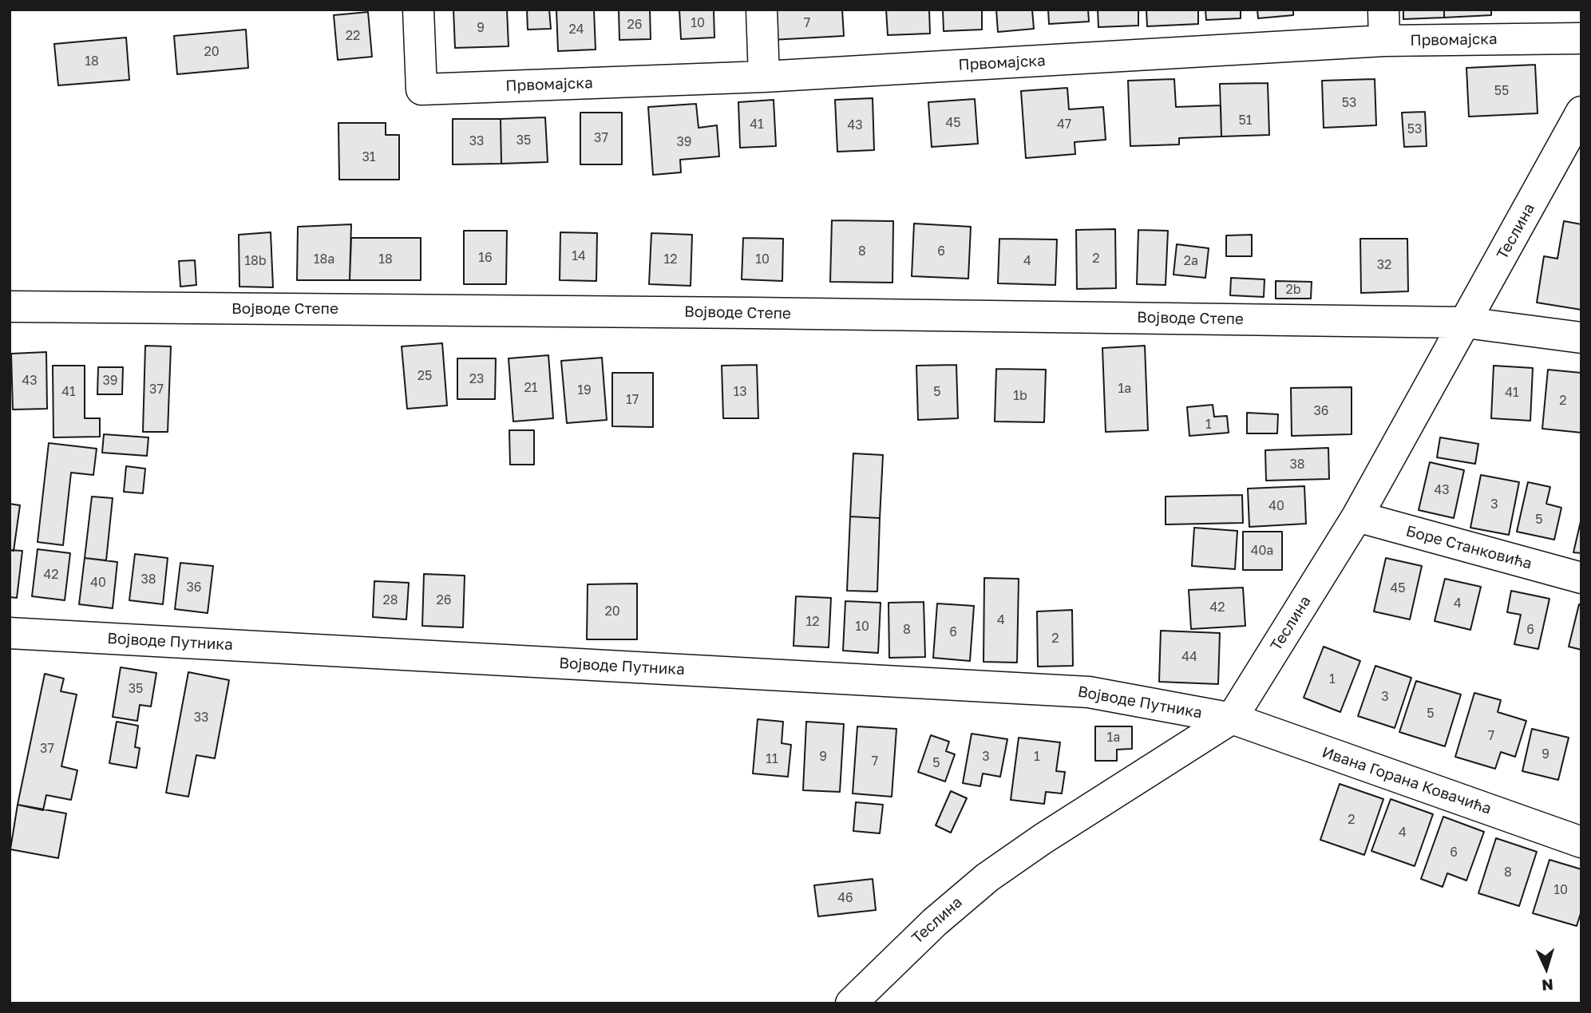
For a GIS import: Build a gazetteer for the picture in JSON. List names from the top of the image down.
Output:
{
  "streets": {
    "street": [
      "Првомајска",
      "Теслина",
      "Војводе Степе",
      "Боре Станковића",
      "Војводе Путника",
      "Ивана Горана Ковачића"
    ]
  },
  "crossings": [
    ["Теслина", "Војводе Степе"],
    ["Теслина", "Боре Станковића"],
    ["Теслина", "Војводе Путника"],
    ["Теслина", "Ивана Горана Ковачића"],
    ["Војводе Путника", "Ивана Горана Ковачића"]
  ],
  "house_numbers": [
    "10",
    "7",
    "26",
    "9",
    "24",
    "22",
    "20",
    "18",
    "55",
    "53",
    "51",
    "45",
    "41",
    "47",
    "43",
    "53",
    "37",
    "35",
    "33",
    "39",
    "31",
    "8",
    "6",
    "14",
    "16",
    "2",
    "18a",
    "18",
    "12",
    "10",
    "18b",
    "4",
    "2a",
    "32",
    "2b",
    "25",
    "23",
    "43",
    "39",
    "21",
    "1a",
    "37",
    "19",
    "41",
    "13",
    "5",
    "41",
    "1b",
    "17",
    "2",
    "36",
    "1",
    "38",
    "43",
    "3",
    "40",
    "5",
    "40a",
    "42",
    "38",
    "40",
    "36",
    "45",
    "28",
    "26",
    "4",
    "42",
    "20",
    "4",
    "12",
    "10",
    "8",
    "6",
    "6",
    "2",
    "44",
    "1",
    "35",
    "3",
    "5",
    "33",
    "7",
    "1a",
    "37",
    "9",
    "9",
    "3",
    "1",
    "11",
    "7",
    "5",
    "2",
    "4",
    "6",
    "8",
    "10",
    "46"
  ],
  "north": "bottom"
}
